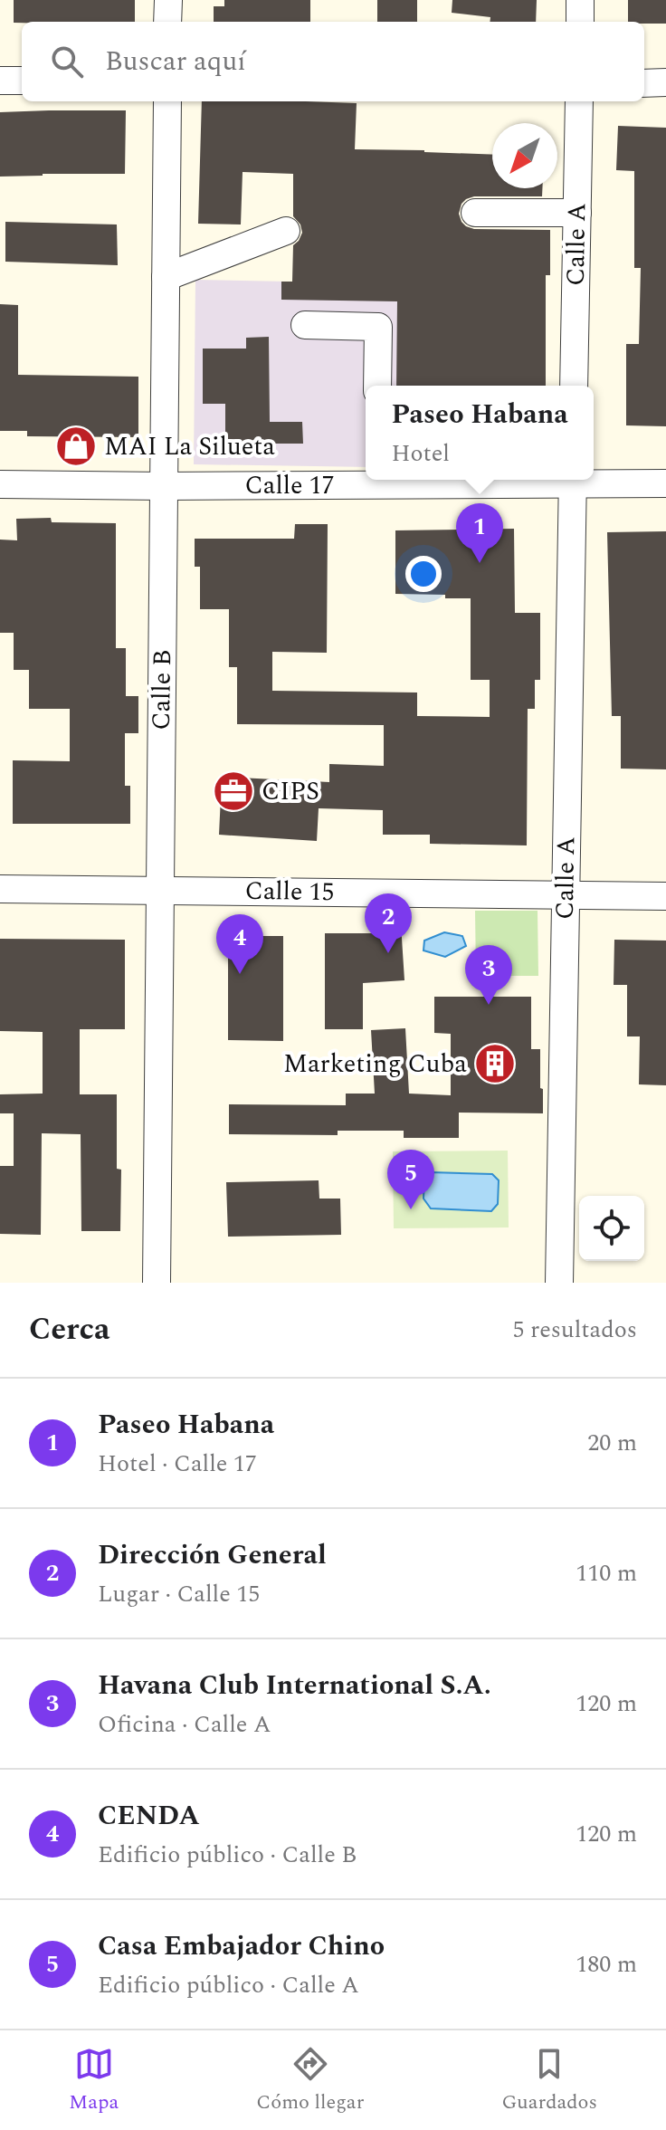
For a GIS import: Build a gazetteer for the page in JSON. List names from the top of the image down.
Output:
{
  "streets": {
    "street": [
      "Calle A",
      "Calle 17",
      "Calle B",
      "Calle 15"
    ]
  },
  "crossings": [
    ["Calle A", "Calle 15"],
    ["Calle 17", "Calle B"],
    ["Calle B", "Calle 15"]
  ],
  "places": {
    "shop": ["MAI La Silueta"],
    "office": ["CIPS"],
    "building": ["Marketing Cuba"]
  },
  "north": "bottom left",
  "page": {
    "search": "Buscar aquí",
    "popup": ["Paseo Habana", "Hotel"],
    "pins": [
      "1",
      "2",
      "4",
      "3",
      "5"
    ],
    "heading": ["Cerca", "5 resultados"],
    "list": [
      {
        "mark": "1",
        "name": "Paseo Habana",
        "note": "Hotel · Calle 17",
        "value": "20 m"
      },
      {
        "mark": "2",
        "name": "Dirección General",
        "note": "Lugar · Calle 15",
        "value": "110 m"
      },
      {
        "mark": "3",
        "name": "Havana Club International S.A.",
        "note": "Oficina · Calle A",
        "value": "120 m"
      },
      {
        "mark": "4",
        "name": "CENDA",
        "note": "Edificio público · Calle B",
        "value": "120 m"
      },
      {
        "mark": "5",
        "name": "Casa Embajador Chino",
        "note": "Edificio público · Calle A",
        "value": "180 m"
      }
    ],
    "nav": ["Mapa", "Cómo llegar", "Guardados"]
  }
}
